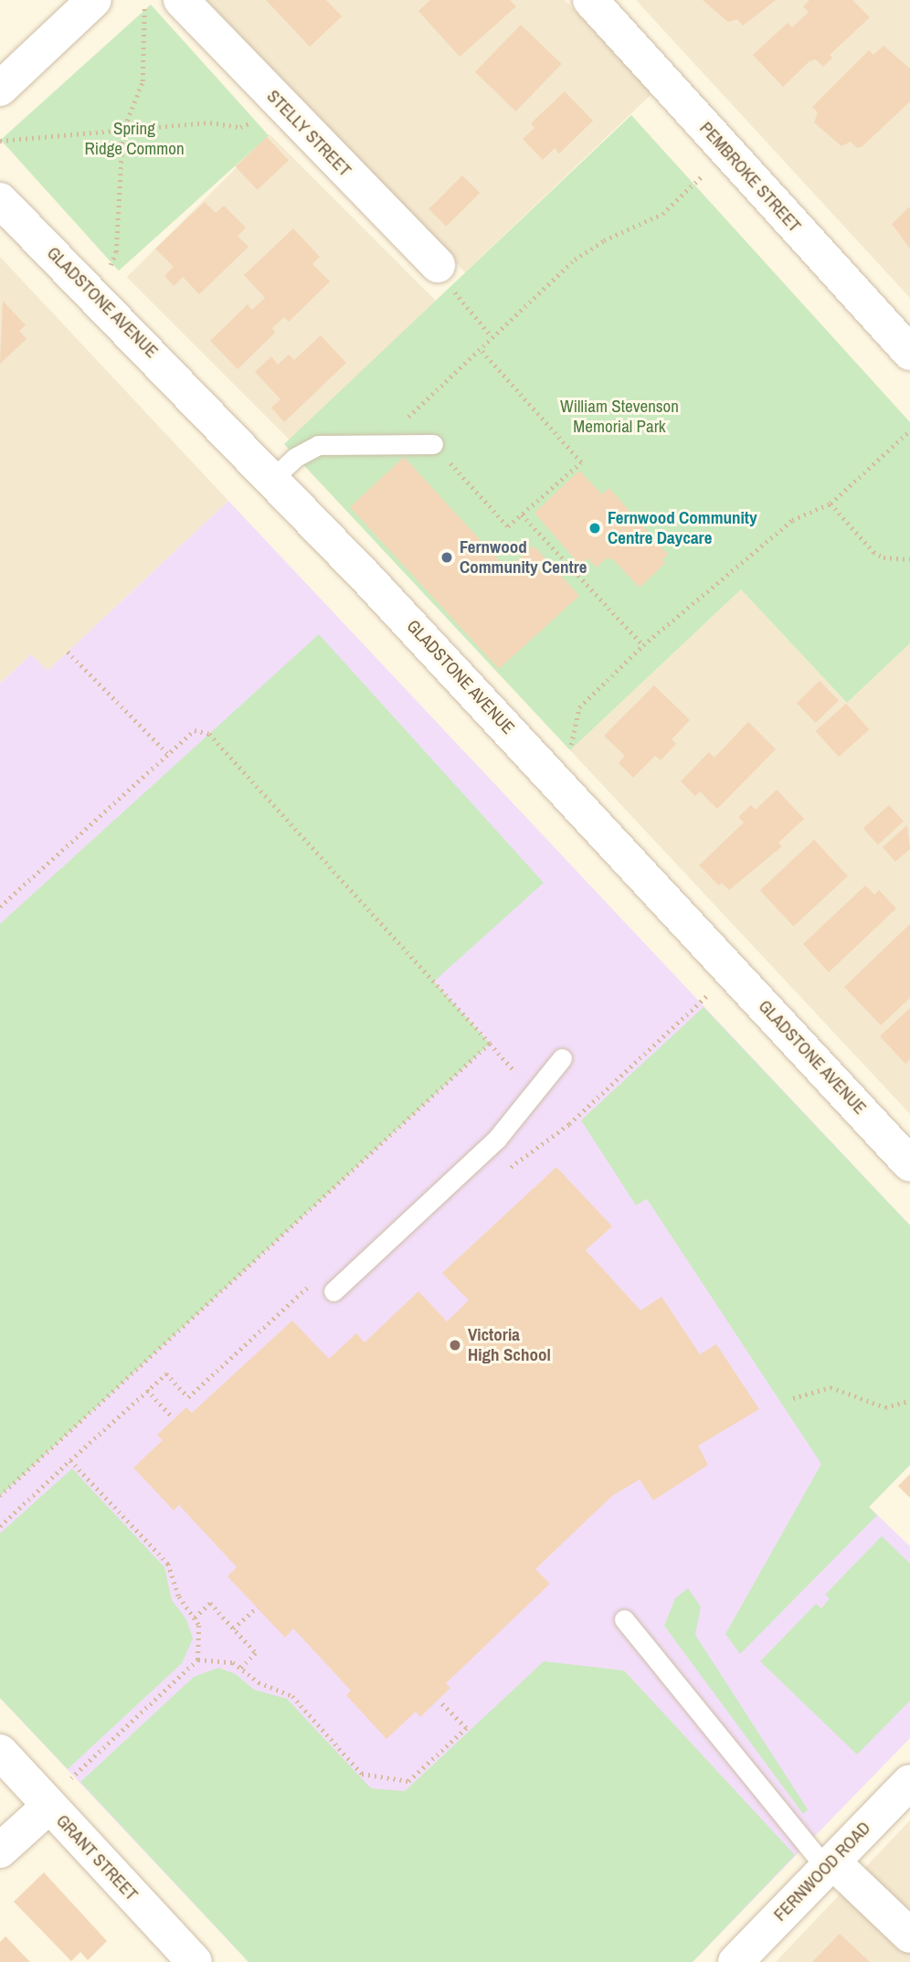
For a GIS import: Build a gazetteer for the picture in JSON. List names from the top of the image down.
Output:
{
  "streets": {
    "street": [
      "STELLY STREET",
      "PEMBROKE STREET",
      "GLADSTONE AVENUE",
      "GRANT STREET",
      "FERNWOOD ROAD"
    ]
  },
  "parks": ["Spring Ridge Common", "William Stevenson Memorial Park"],
  "places": ["Fernwood Community Centre Daycare", "Fernwood Community Centre", "Victoria High School"]
}
